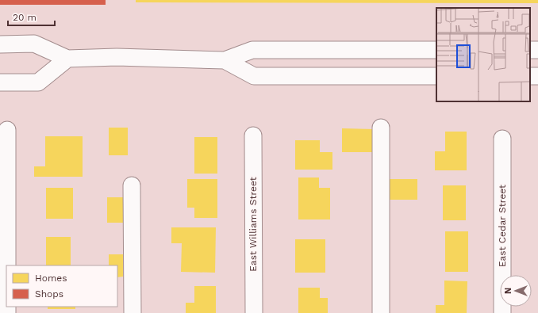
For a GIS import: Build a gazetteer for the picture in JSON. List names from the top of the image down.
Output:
{
  "streets": {
    "street": ["East Williams Street", "East Cedar Street"]
  },
  "legend": ["Homes", "Shops"],
  "scale_bar": "20 m",
  "north": "left"
}
